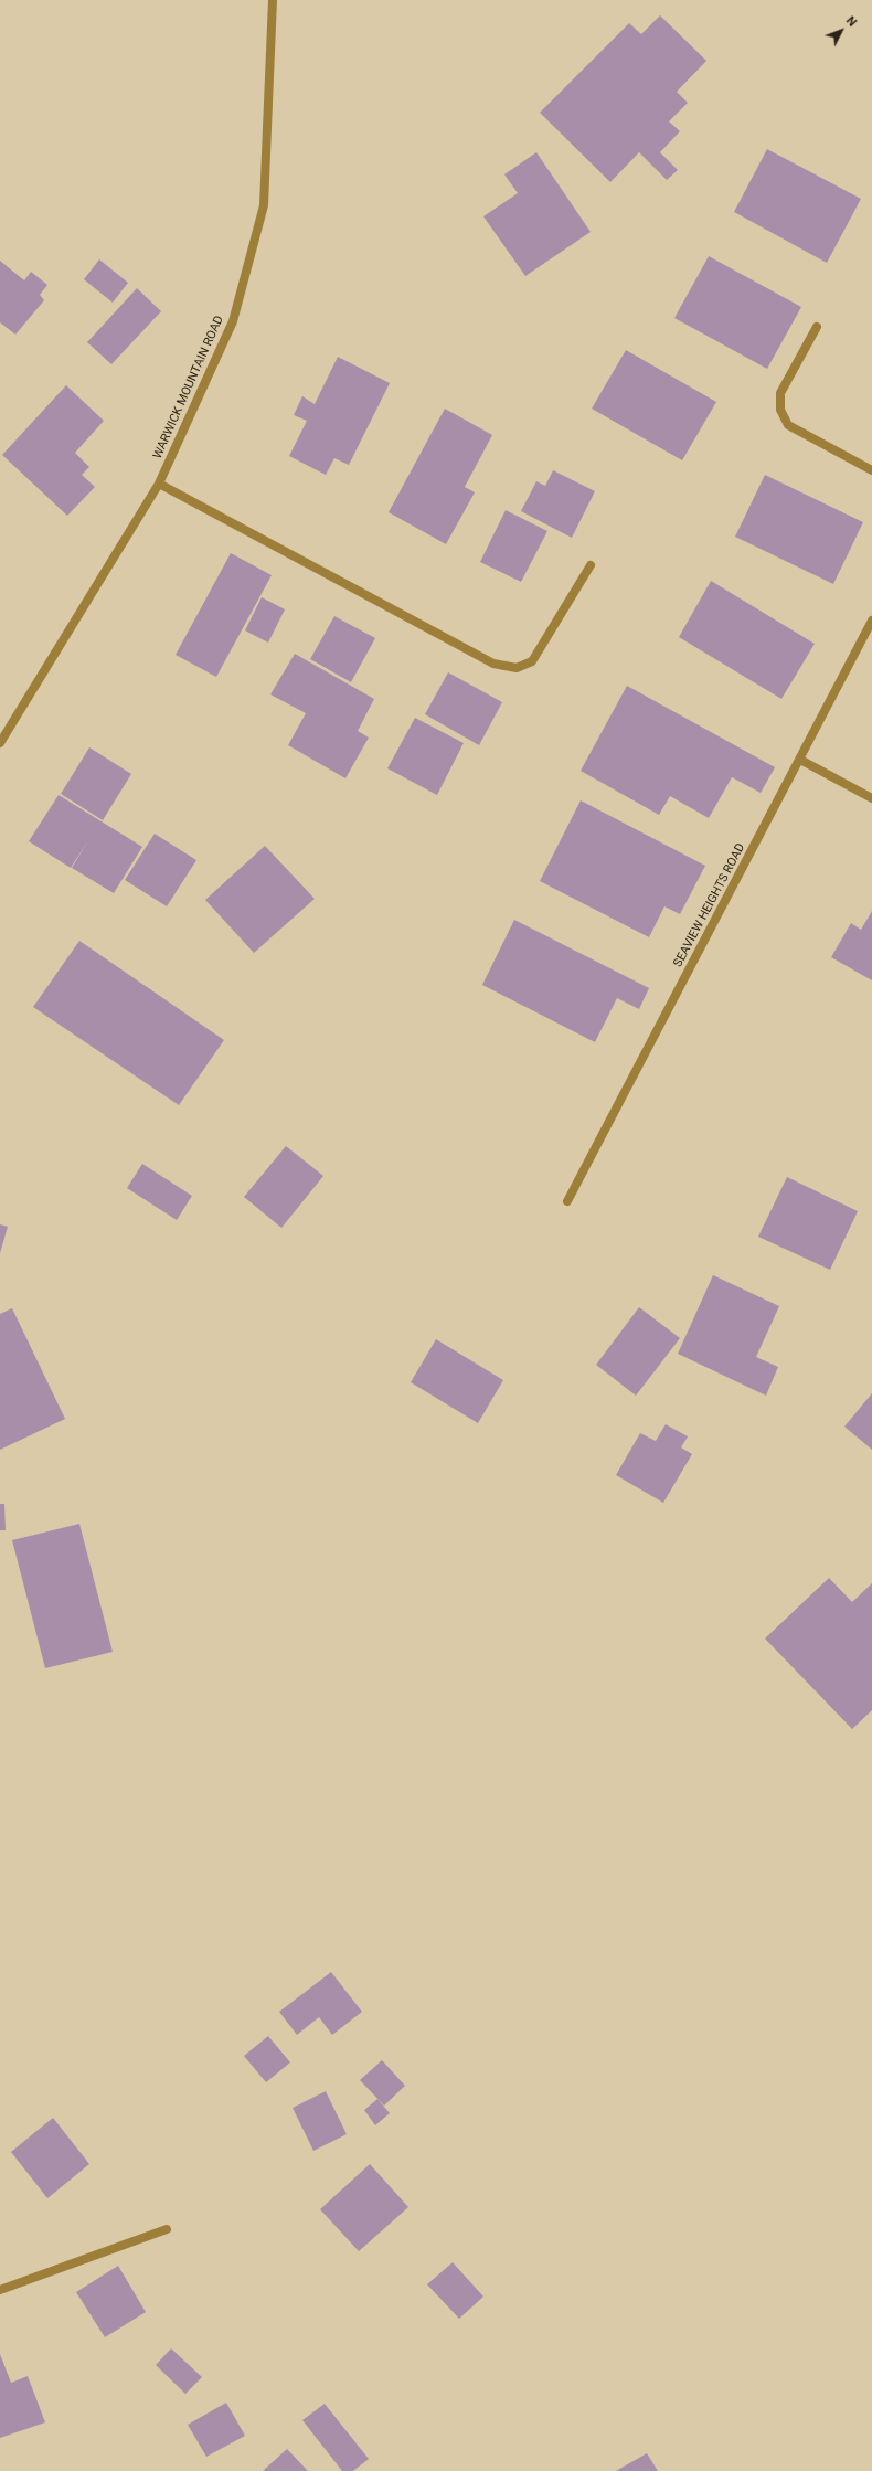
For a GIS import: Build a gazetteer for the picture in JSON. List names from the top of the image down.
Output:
{
  "streets": {
    "street": ["WARWICK MOUNTAIN ROAD", "SEAVIEW HEIGHTS ROAD"]
  },
  "north": "top right"
}
